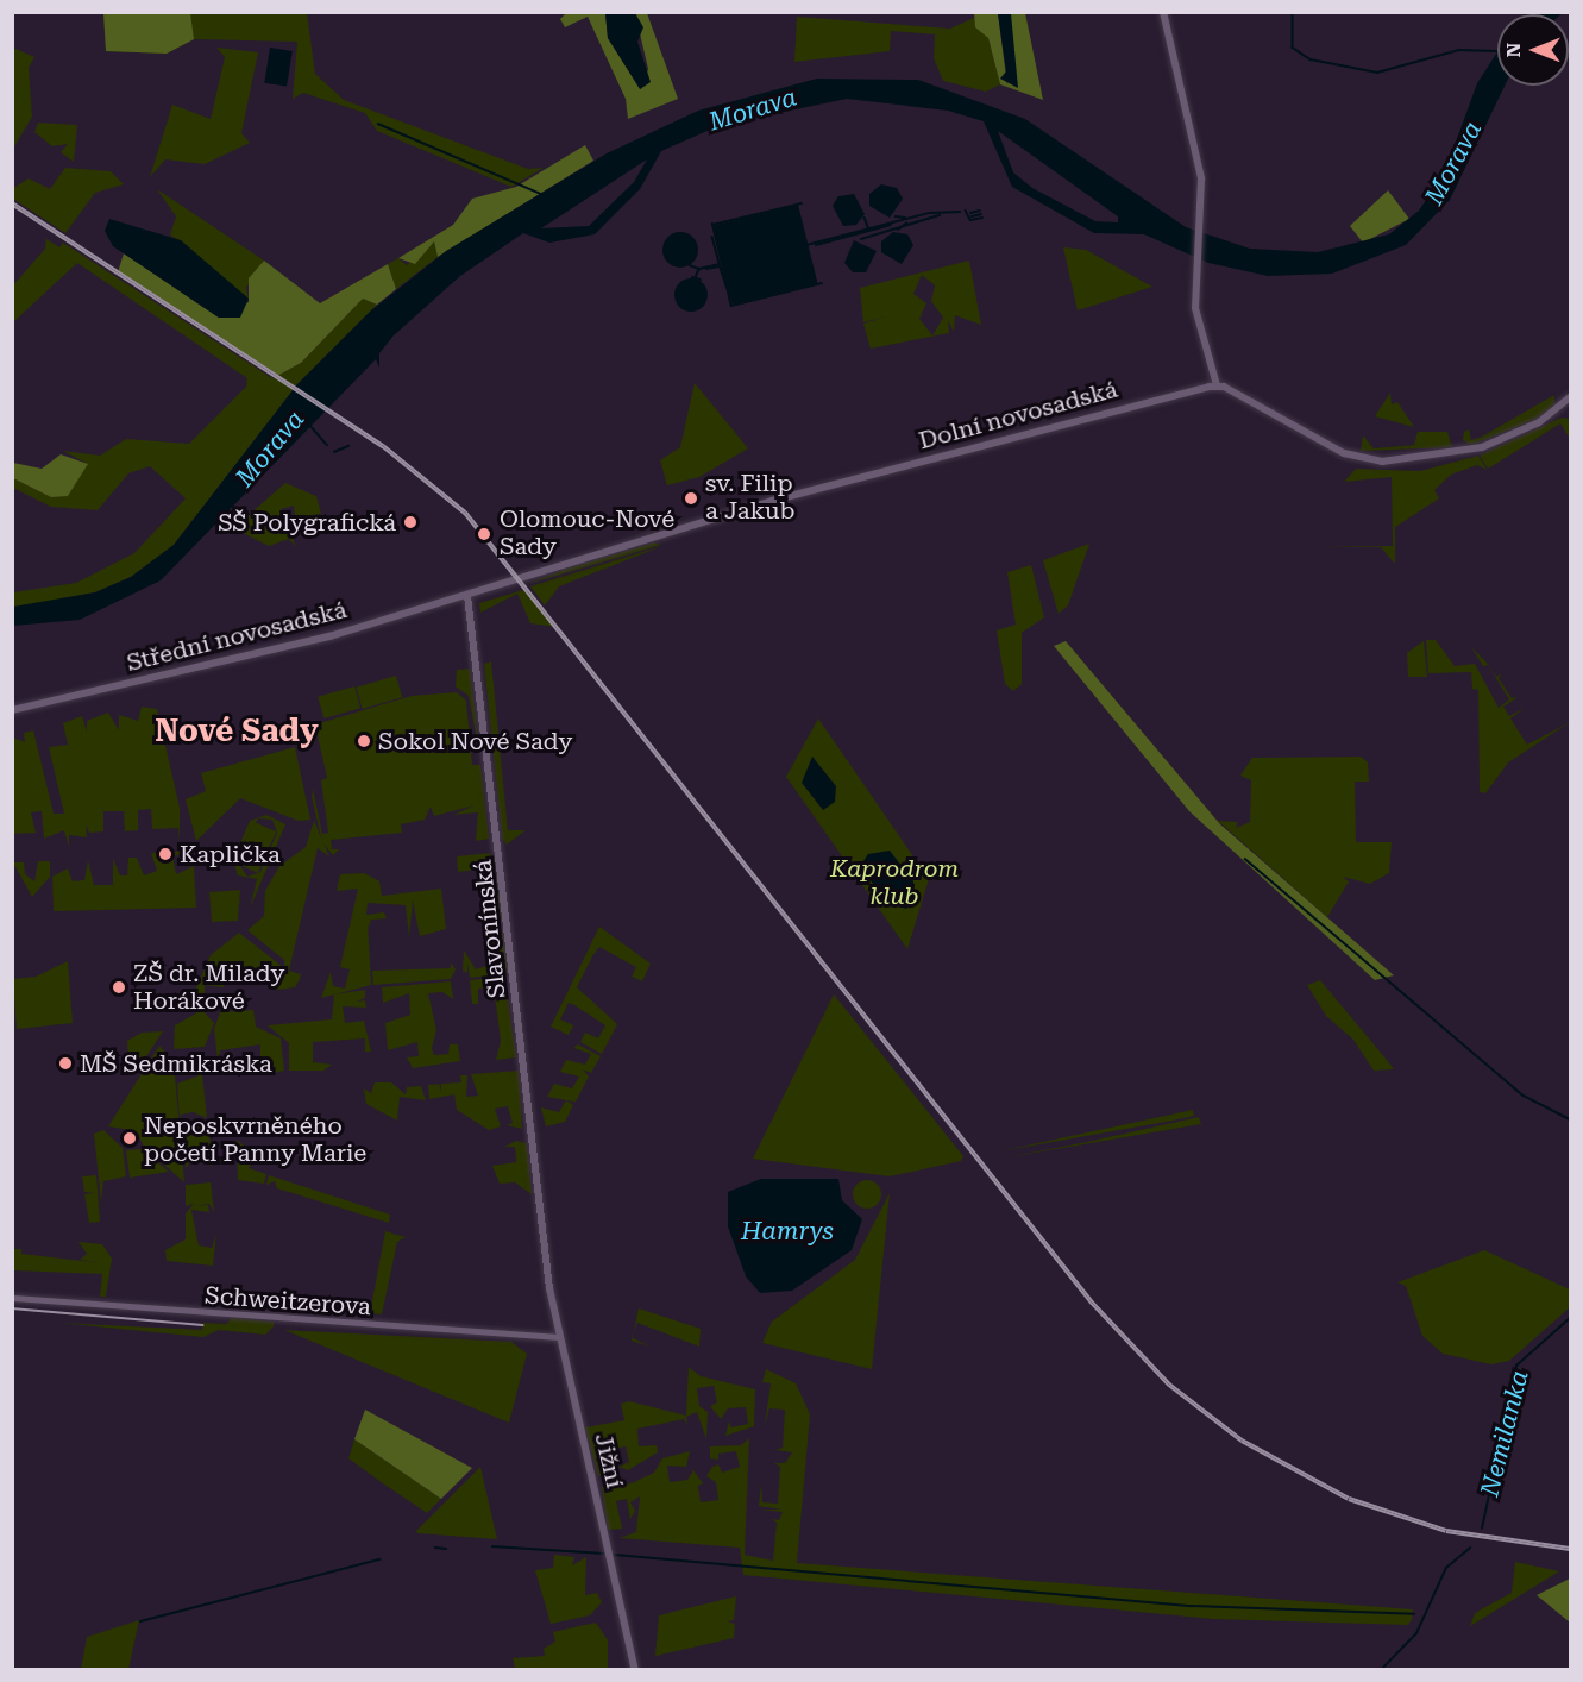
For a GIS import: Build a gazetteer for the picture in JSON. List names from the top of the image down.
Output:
{
  "streets": {
    "main road": [
      "Dolní novosadská",
      "Střední novosadská",
      "Slavonínská",
      "Jižní"
    ],
    "street": ["Schweitzerova"]
  },
  "crossings": [
    ["Dolní novosadská", "Střední novosadská"],
    ["Dolní novosadská", "Slavonínská"],
    ["Střední novosadská", "Slavonínská"],
    ["Slavonínská", "Jižní"],
    ["Schweitzerova", "Jižní"]
  ],
  "districts": ["Nové Sady"],
  "water": ["Morava", "Hamrys", "Nemilanka"],
  "parks": ["Kaprodrom klub"],
  "places": [
    "sv. Filip a Jakub",
    "SŠ Polygrafická",
    "Olomouc-Nové Sady",
    "Sokol Nové Sady",
    "Kaplička",
    "ZŠ dr. Milady Horákové",
    "MŠ Sedmikráska",
    "Neposkvrněného početí Panny Marie"
  ],
  "north": "left"
}
